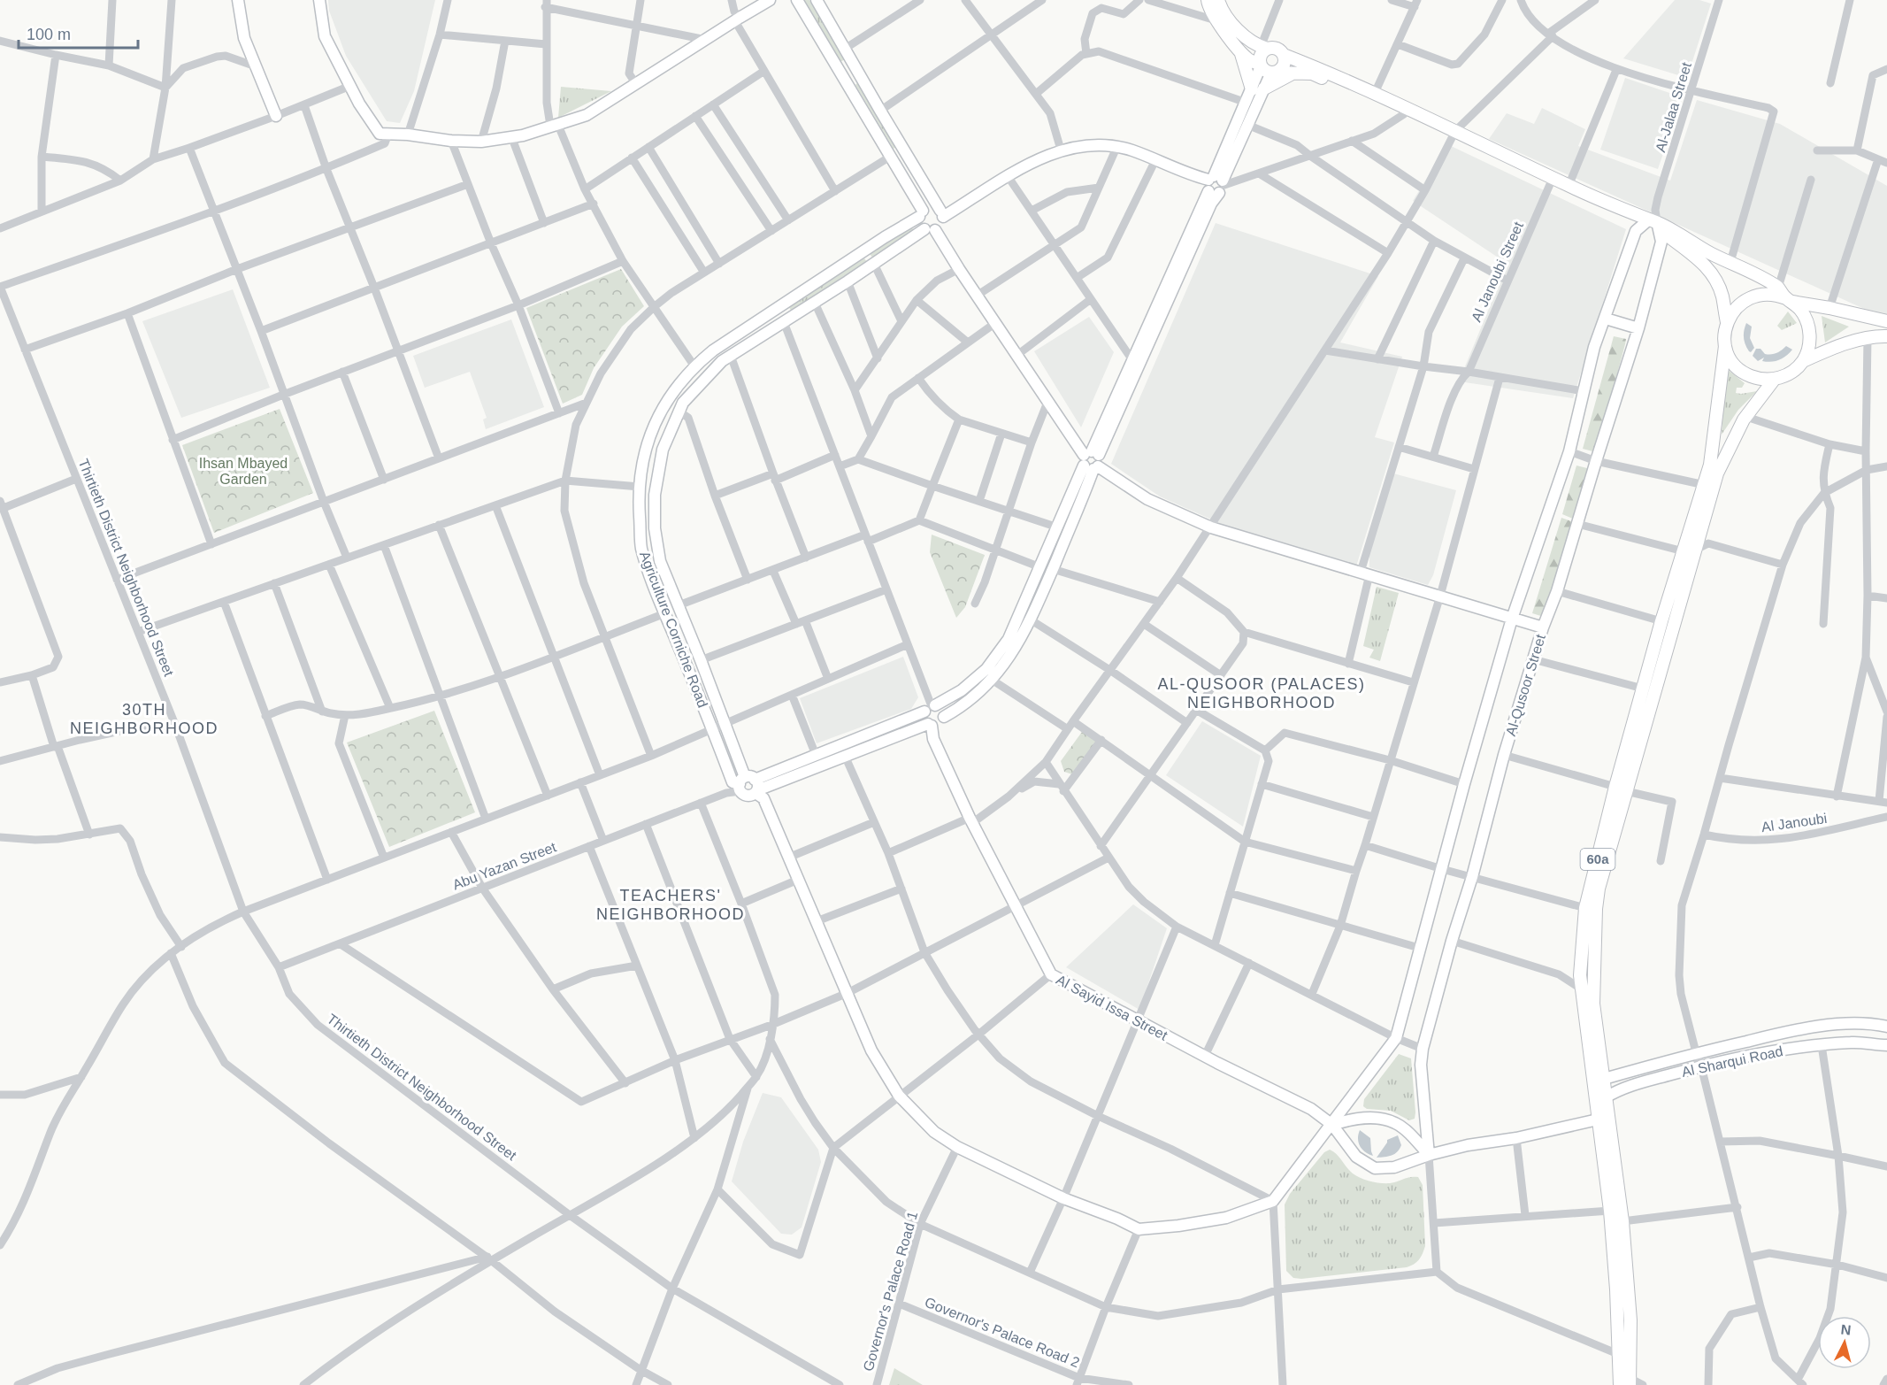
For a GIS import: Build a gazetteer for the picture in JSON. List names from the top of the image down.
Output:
{
  "streets": {
    "main road": ["60a"],
    "street": [
      "Al-Jalaa Street",
      "Al Janoubi Street",
      "Thirtieth District Neighborhood Street",
      "Agriculture Corniche Road",
      "Al-Qusoor Street",
      "Al Janoubi",
      "Abu Yazan Street",
      "Al Sayid Issa Street",
      "Al Sharqui Road",
      "Governor's Palace Road 1",
      "Governor's Palace Road 2"
    ]
  },
  "crossings": [
    ["Al-Jalaa Street", "Al-Qusoor Street"],
    ["Thirtieth District Neighborhood Street", "Abu Yazan Street"],
    ["Agriculture Corniche Road", "Abu Yazan Street"],
    ["Al-Qusoor Street", "Al Sayid Issa Street"],
    ["60a", "Al Sayid Issa Street"],
    ["60a", "Al Sharqui Road"],
    ["Governor's Palace Road 1", "Governor's Palace Road 2"]
  ],
  "districts": ["AL-QUSOOR (PALACES) NEIGHBORHOOD", "30TH NEIGHBORHOOD", "TEACHERS' NEIGHBORHOOD"],
  "parks": ["Ihsan Mbayed Garden"],
  "scale_bar": "100 m",
  "north": "top"
}
